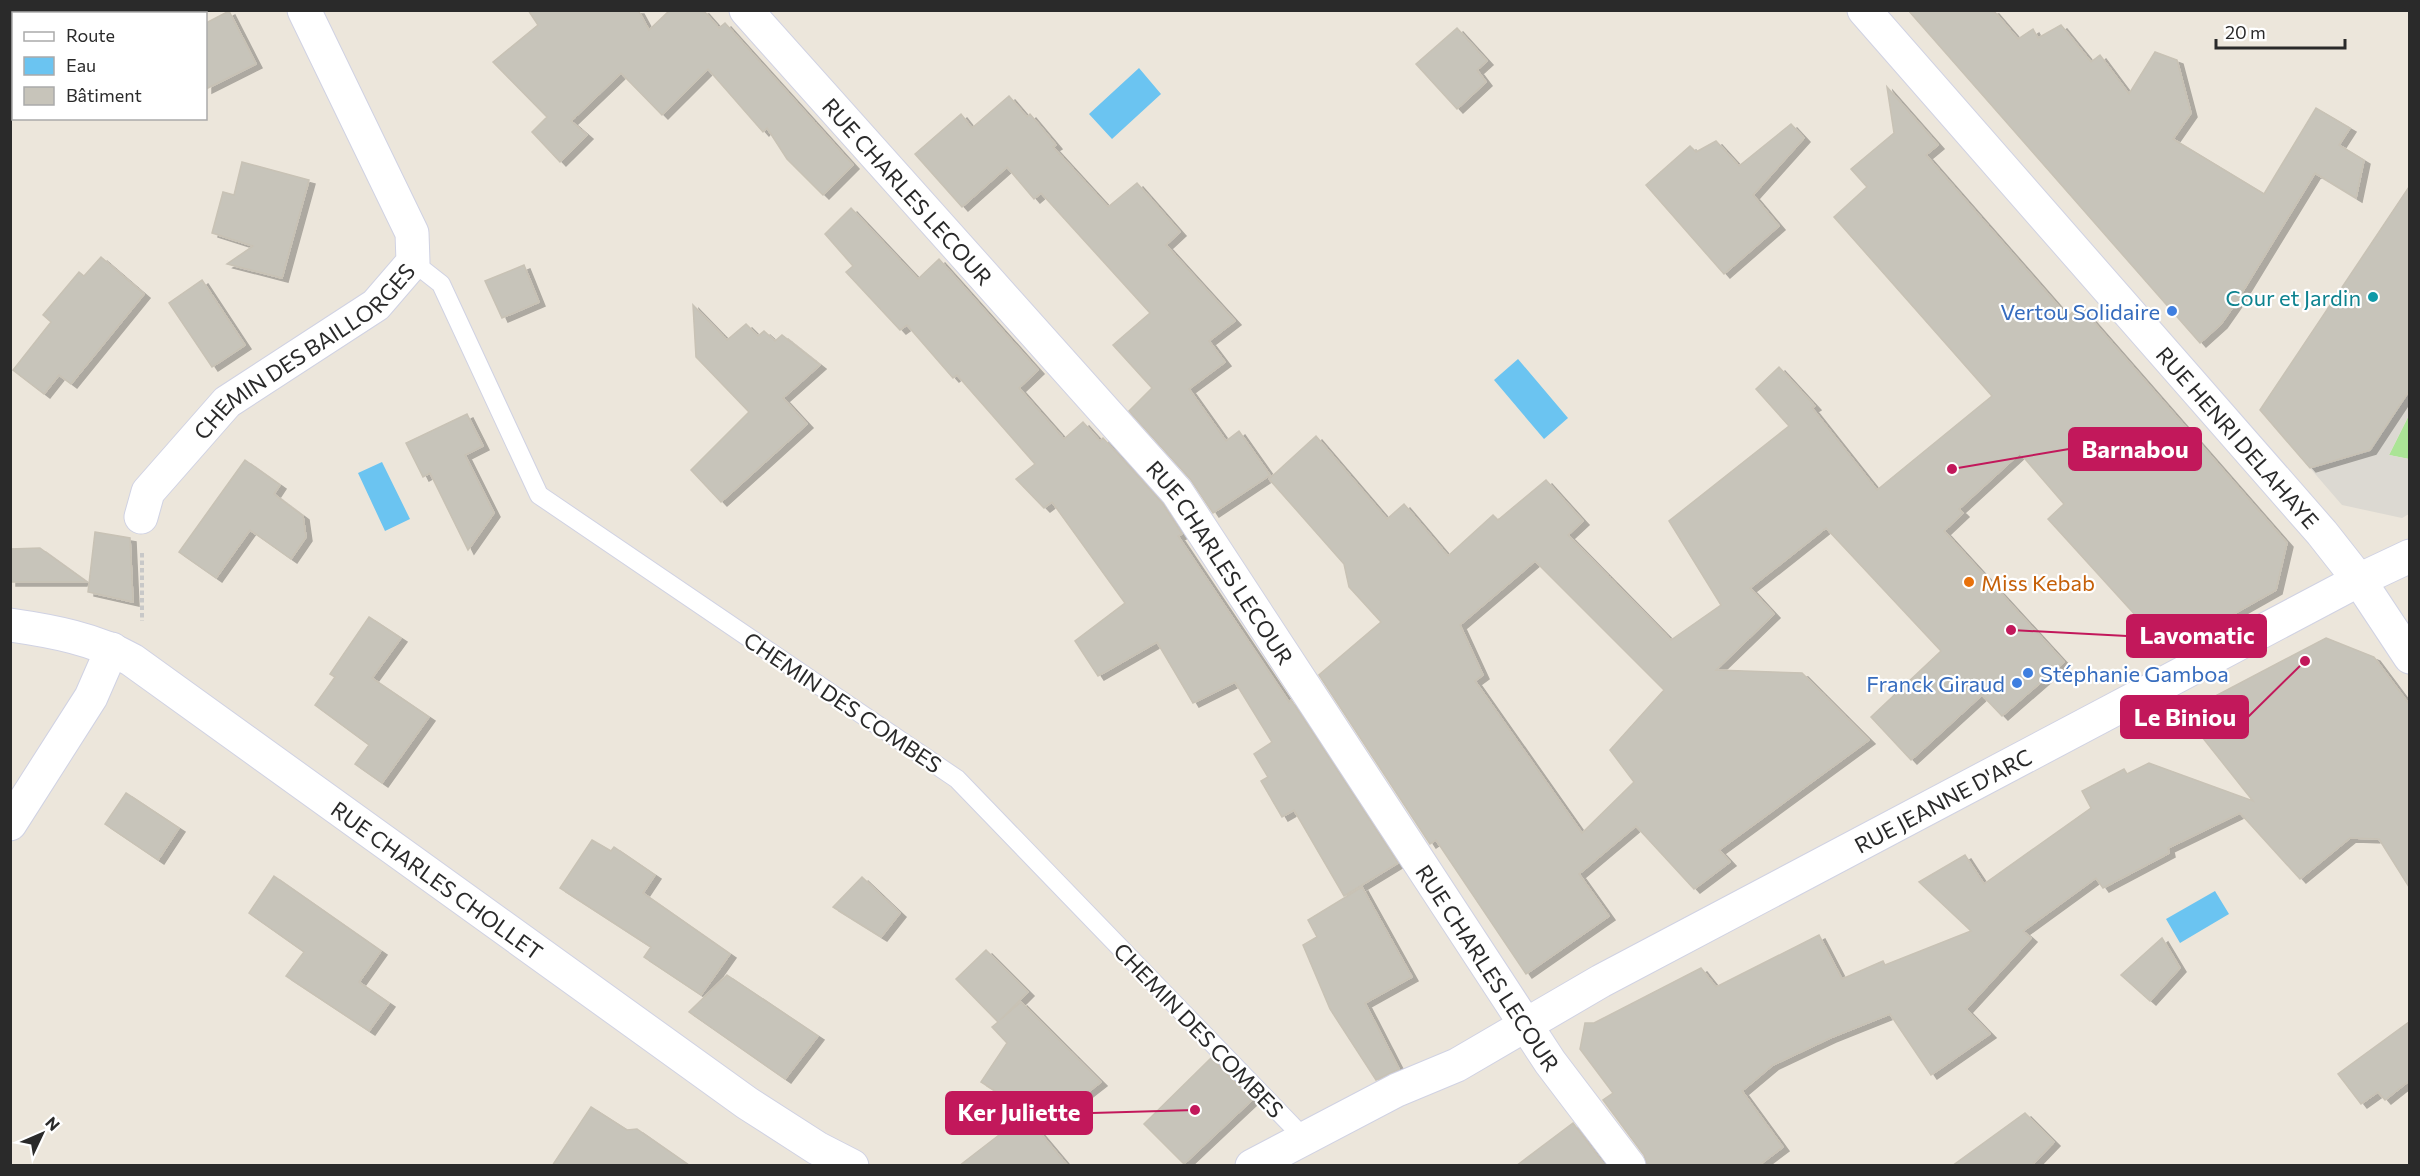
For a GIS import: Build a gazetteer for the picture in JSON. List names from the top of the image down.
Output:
{
  "streets": {
    "street": [
      "RUE CHARLES LECOUR",
      "CHEMIN DES BAILLORGES",
      "RUE HENRI DELAHAYE",
      "RUE JEANNE D'ARC",
      "RUE CHARLES CHOLLET"
    ],
    "lane": ["CHEMIN DES COMBES"]
  },
  "crossings": [
    ["RUE CHARLES LECOUR", "RUE JEANNE D'ARC"],
    ["CHEMIN DES BAILLORGES", "CHEMIN DES COMBES"],
    ["RUE HENRI DELAHAYE", "RUE JEANNE D'ARC"]
  ],
  "places": [
    "Cour et Jardin",
    "Vertou Solidaire",
    "Barnabou",
    "Miss Kebab",
    "Lavomatic",
    "Le Biniou",
    "Stéphanie Gamboa",
    "Franck Giraud",
    "Ker Juliette"
  ],
  "legend": ["Route", "Eau", "Bâtiment"],
  "scale_bar": "20 m",
  "north": "top right"
}
